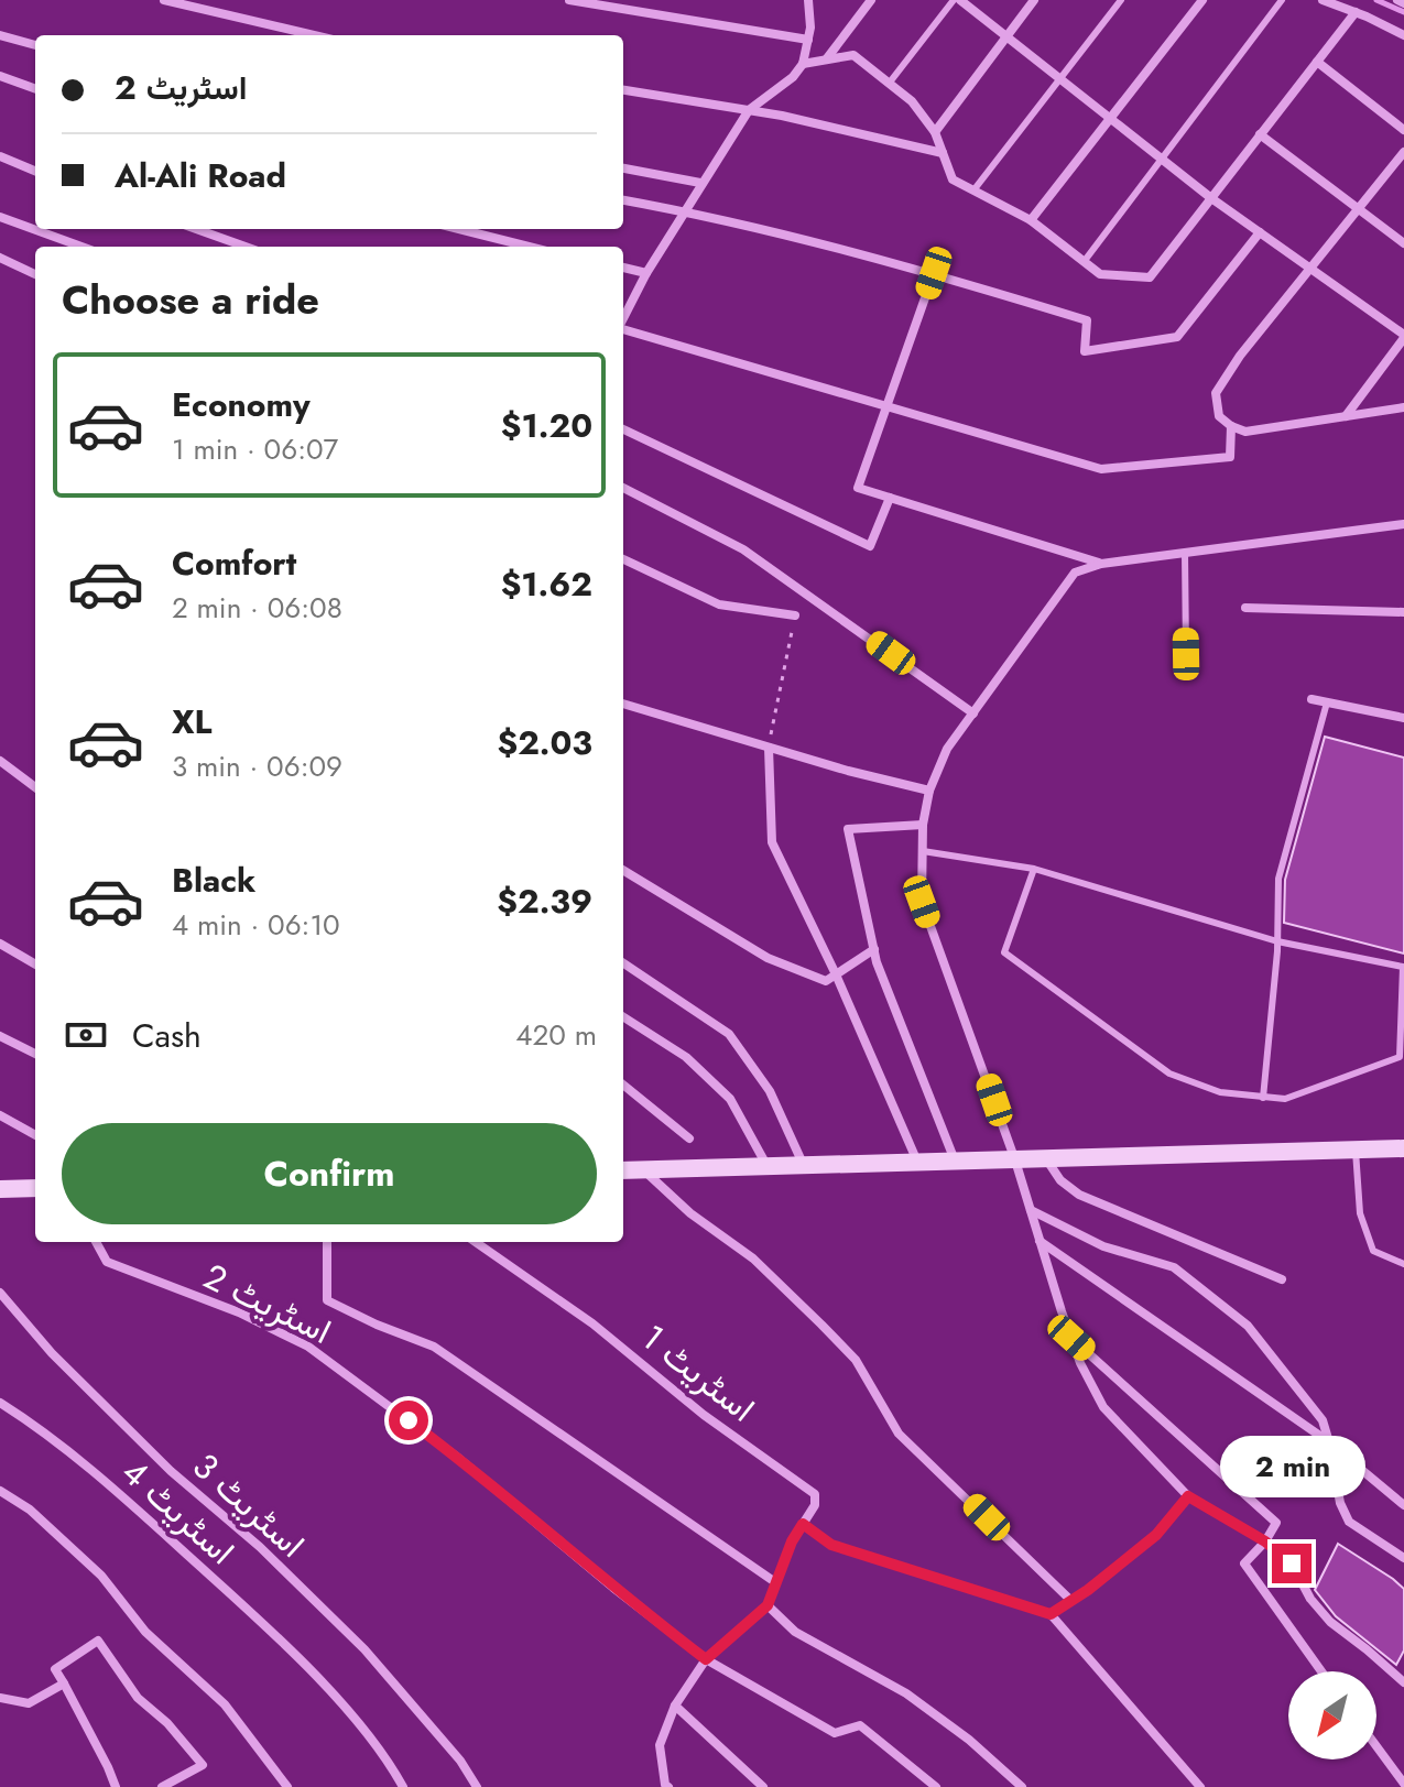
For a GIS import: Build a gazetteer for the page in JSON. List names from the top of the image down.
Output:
{
  "streets": {
    "street": [
      "اسٹریٹ 2",
      "اسٹریٹ 1",
      "اسٹریٹ 3",
      "اسٹریٹ 4"
    ]
  },
  "north": "bottom left",
  "page": {
    "banner": ["اسٹریٹ 2", "Al-Ali Road"],
    "heading": "Choose a ride",
    "list": [
      {
        "name": "Economy",
        "note": "1 min · 06:07",
        "value": "$1.20"
      },
      {
        "name": "Comfort",
        "note": "2 min · 06:08",
        "value": "$1.62"
      },
      {
        "name": "XL",
        "note": "3 min · 06:09",
        "value": "$2.03"
      },
      {
        "name": "Black",
        "note": "4 min · 06:10",
        "value": "$2.39"
      }
    ],
    "pay": ["Cash", "420 m"],
    "buttons": "Confirm",
    "bubble": "2 min"
  }
}
